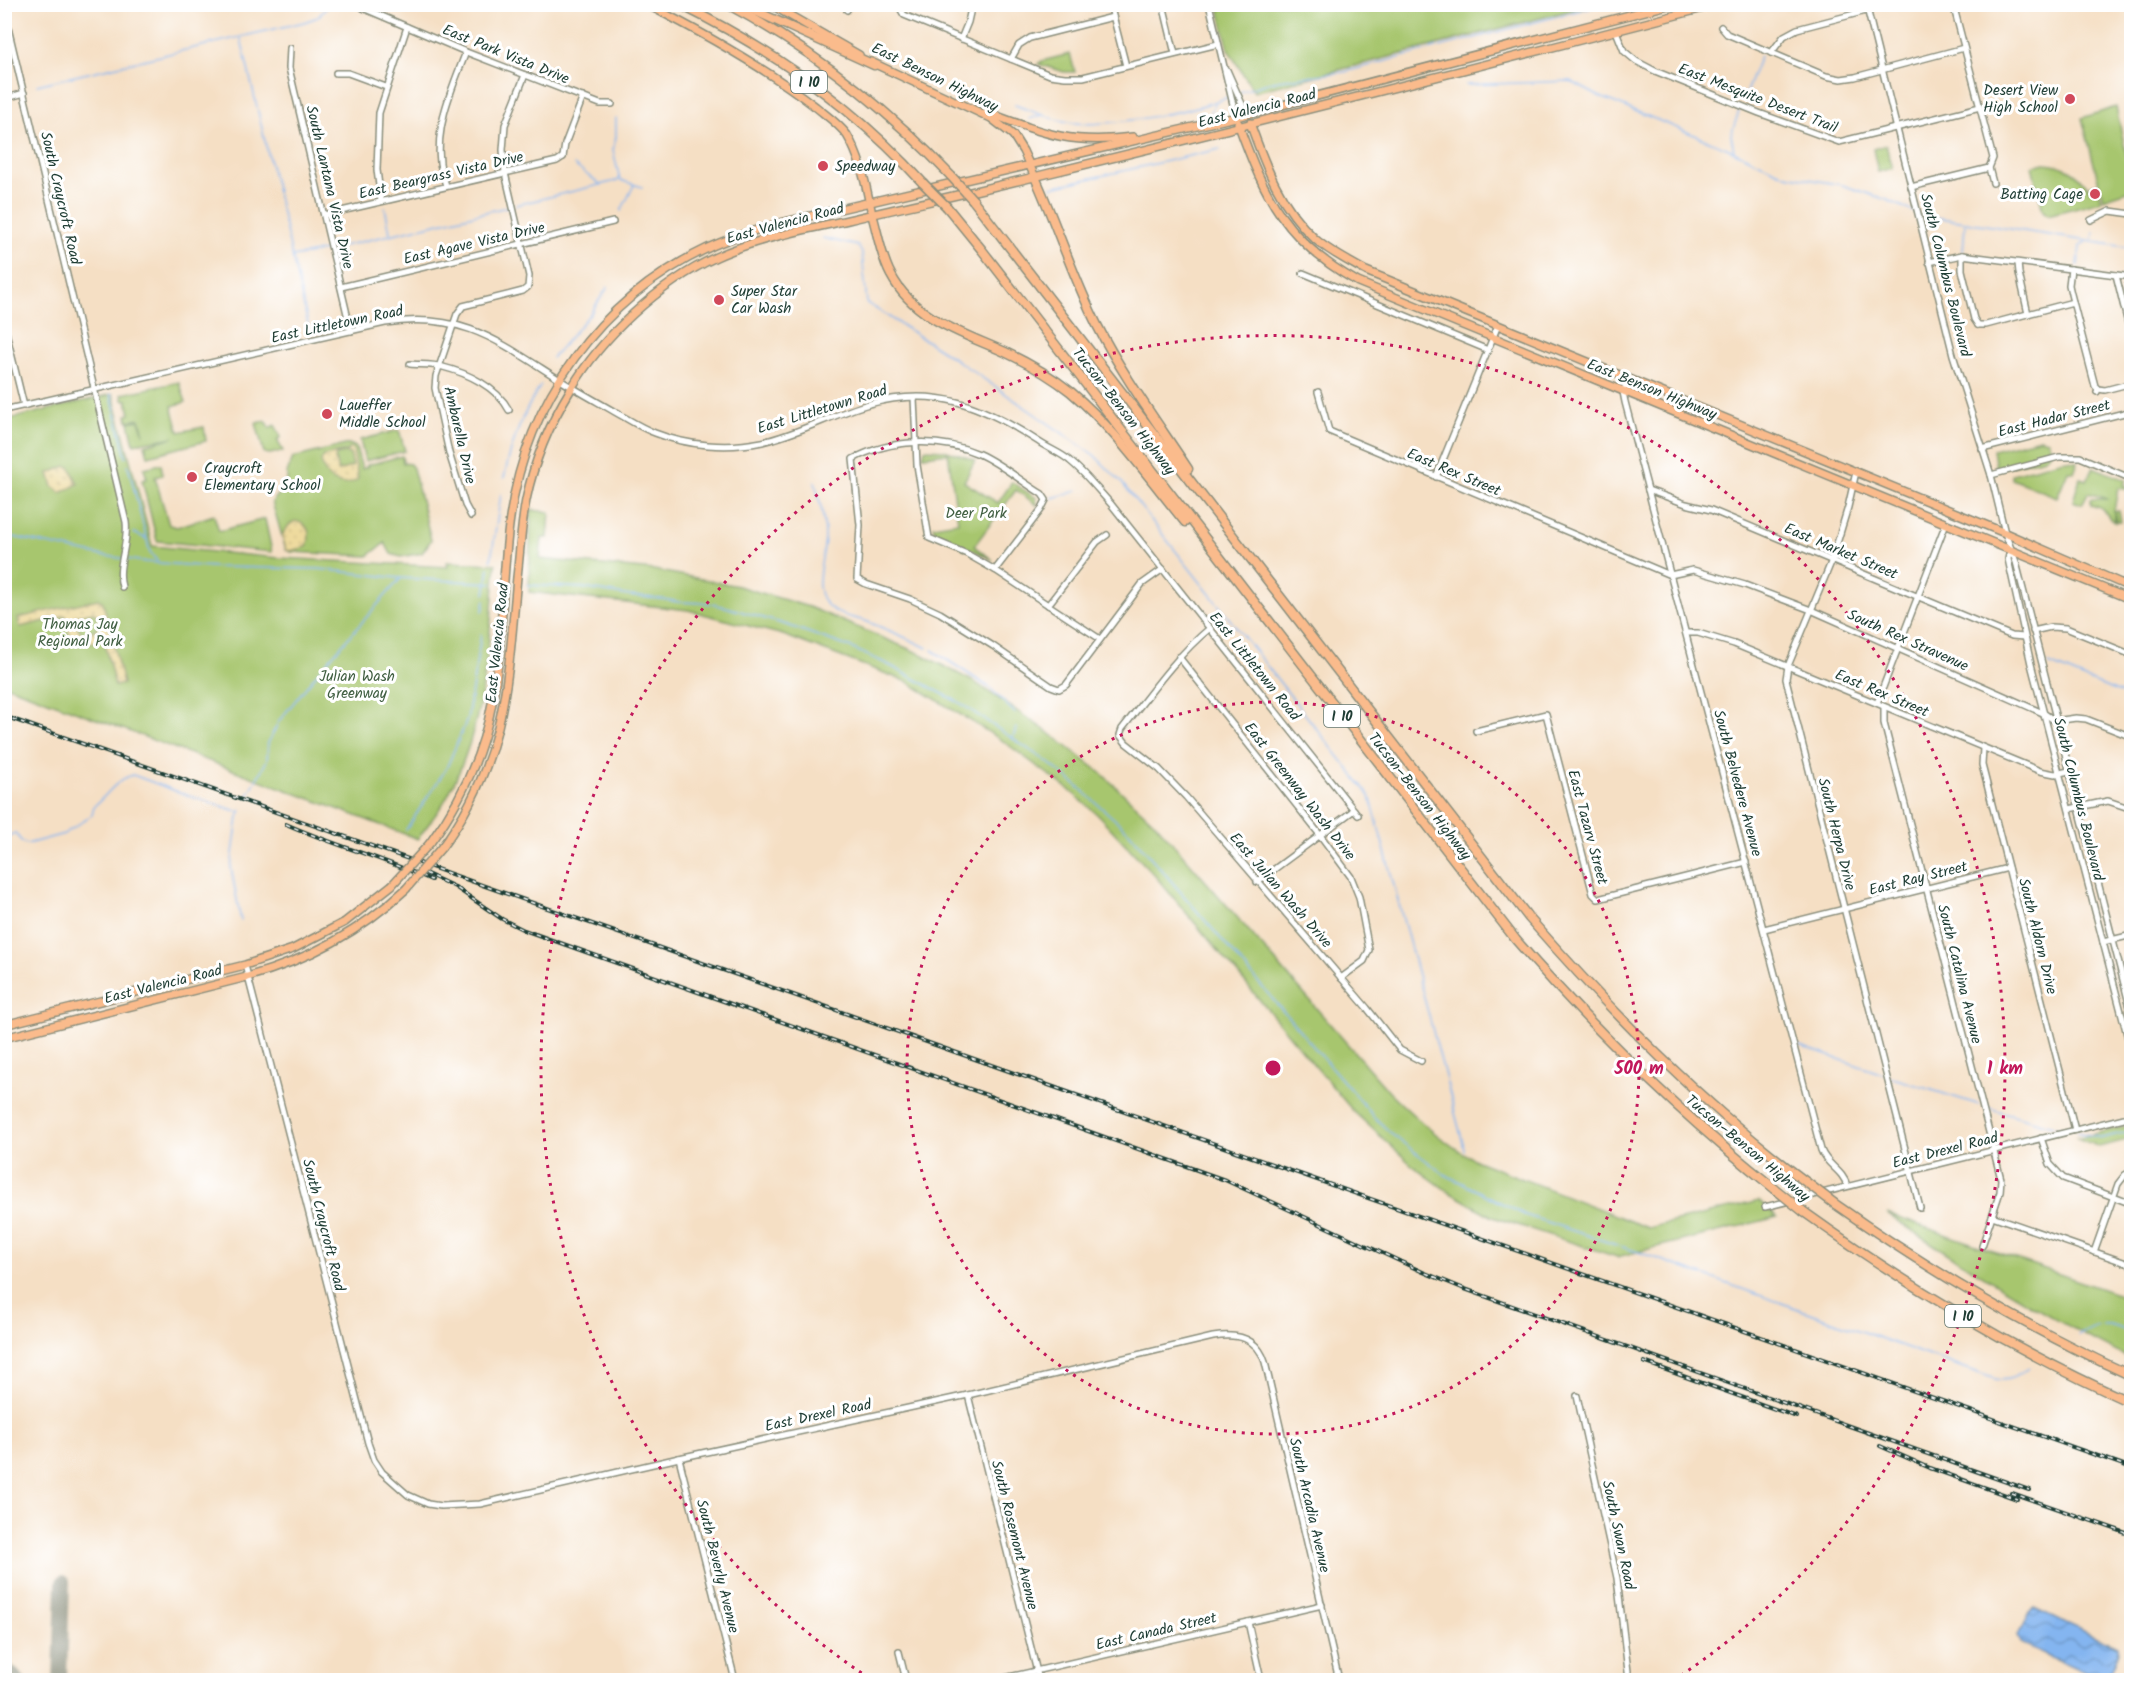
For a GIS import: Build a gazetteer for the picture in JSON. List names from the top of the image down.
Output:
{
  "streets": {
    "highway": ["I 10", "Tucson–Benson Highway"],
    "main road": ["East Benson Highway", "East Valencia Road"],
    "street": [
      "East Park Vista Drive",
      "East Mesquite Desert Trail",
      "East Beargrass Vista Drive",
      "South Lantana Vista Drive",
      "South Craycroft Road",
      "East Agave Vista Drive",
      "South Columbus Boulevard",
      "East Littletown Road",
      "East Hadar Street",
      "Ambarella Drive",
      "East Rex Street",
      "East Market Street",
      "South Rex Stravenue",
      "South Belvedere Avenue",
      "East Greenway Wash Drive",
      "East Tazarv Street",
      "South Herpa Drive",
      "East Ray Street",
      "East Julian Wash Drive",
      "South Aldorn Drive",
      "South Catalina Avenue",
      "East Drexel Road",
      "South Arcadia Avenue",
      "South Rosemont Avenue",
      "South Swan Road",
      "South Beverly Avenue",
      "East Canada Street"
    ]
  },
  "crossings": [
    ["East Park Vista Drive", "East Beargrass Vista Drive"],
    ["East Benson Highway", "East Valencia Road"],
    ["East Benson Highway", "South Columbus Boulevard"],
    ["East Benson Highway", "South Belvedere Avenue"],
    ["East Benson Highway", "South Herpa Drive"],
    ["East Mesquite Desert Trail", "East Valencia Road"],
    ["East Mesquite Desert Trail", "South Columbus Boulevard"],
    ["East Valencia Road", "South Craycroft Road"],
    ["East Valencia Road", "East Littletown Road"],
    ["East Beargrass Vista Drive", "South Lantana Vista Drive"],
    ["South Lantana Vista Drive", "East Agave Vista Drive"],
    ["South Lantana Vista Drive", "East Littletown Road"],
    ["South Craycroft Road", "East Littletown Road"],
    ["South Craycroft Road", "East Drexel Road"],
    ["South Columbus Boulevard", "East Hadar Street"],
    ["South Columbus Boulevard", "East Rex Street"],
    ["South Columbus Boulevard", "East Market Street"],
    ["South Columbus Boulevard", "South Rex Stravenue"],
    ["East Littletown Road", "Ambarella Drive"],
    ["East Rex Street", "South Rex Stravenue"],
    ["East Rex Street", "South Belvedere Avenue"],
    ["East Rex Street", "South Herpa Drive"],
    ["East Rex Street", "South Aldorn Drive"],
    ["East Rex Street", "South Catalina Avenue"],
    ["East Market Street", "South Belvedere Avenue"],
    ["East Market Street", "South Herpa Drive"],
    ["South Rex Stravenue", "South Belvedere Avenue"],
    ["South Rex Stravenue", "South Herpa Drive"],
    ["South Belvedere Avenue", "East Tazarv Street"],
    ["South Belvedere Avenue", "East Ray Street"],
    ["South Belvedere Avenue", "East Drexel Road"],
    ["East Greenway Wash Drive", "East Julian Wash Drive"],
    ["South Herpa Drive", "East Ray Street"],
    ["South Herpa Drive", "East Drexel Road"],
    ["East Ray Street", "South Aldorn Drive"],
    ["East Ray Street", "South Catalina Avenue"],
    ["South Aldorn Drive", "East Drexel Road"],
    ["South Catalina Avenue", "East Drexel Road"],
    ["East Drexel Road", "South Arcadia Avenue"],
    ["East Drexel Road", "South Rosemont Avenue"],
    ["East Drexel Road", "South Beverly Avenue"],
    ["South Arcadia Avenue", "East Canada Street"],
    ["South Rosemont Avenue", "East Canada Street"]
  ],
  "parks": ["Deer Park", "Thomas Jay Regional Park", "Julian Wash Greenway"],
  "places": [
    "Desert View High School",
    "Speedway",
    "Batting Cage",
    "Super Star Car Wash",
    "Laueffer Middle School",
    "Craycroft Elementary School"
  ],
  "rings": ["500 m", "1 km"]
}
